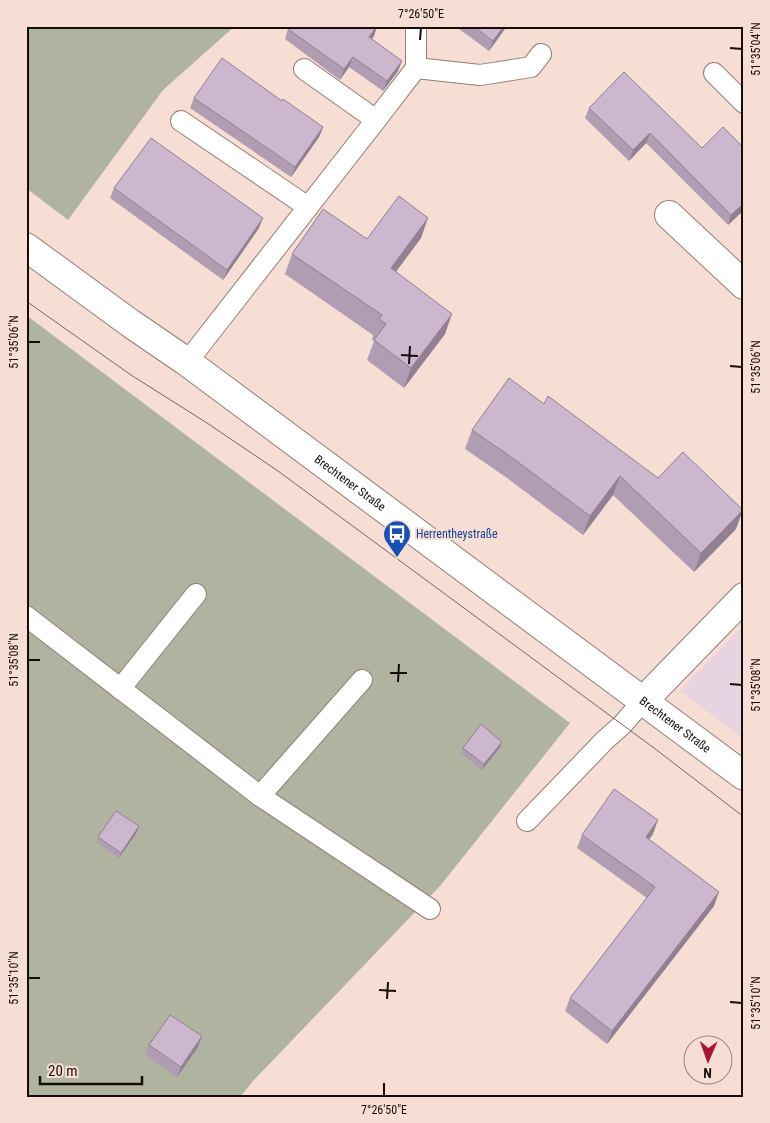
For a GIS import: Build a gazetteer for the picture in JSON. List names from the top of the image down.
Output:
{
  "streets": {
    "main road": ["Brechtener Straße"]
  },
  "places": {
    "bus stop": ["Herrentheystraße"]
  },
  "scale_bar": "20 m",
  "north": "bottom",
  "coordinates": [
    "7°26'50\"E",
    "51°35'04\"N",
    "51°35'06\"N",
    "51°35'08\"N",
    "51°35'10\"N"
  ]
}
